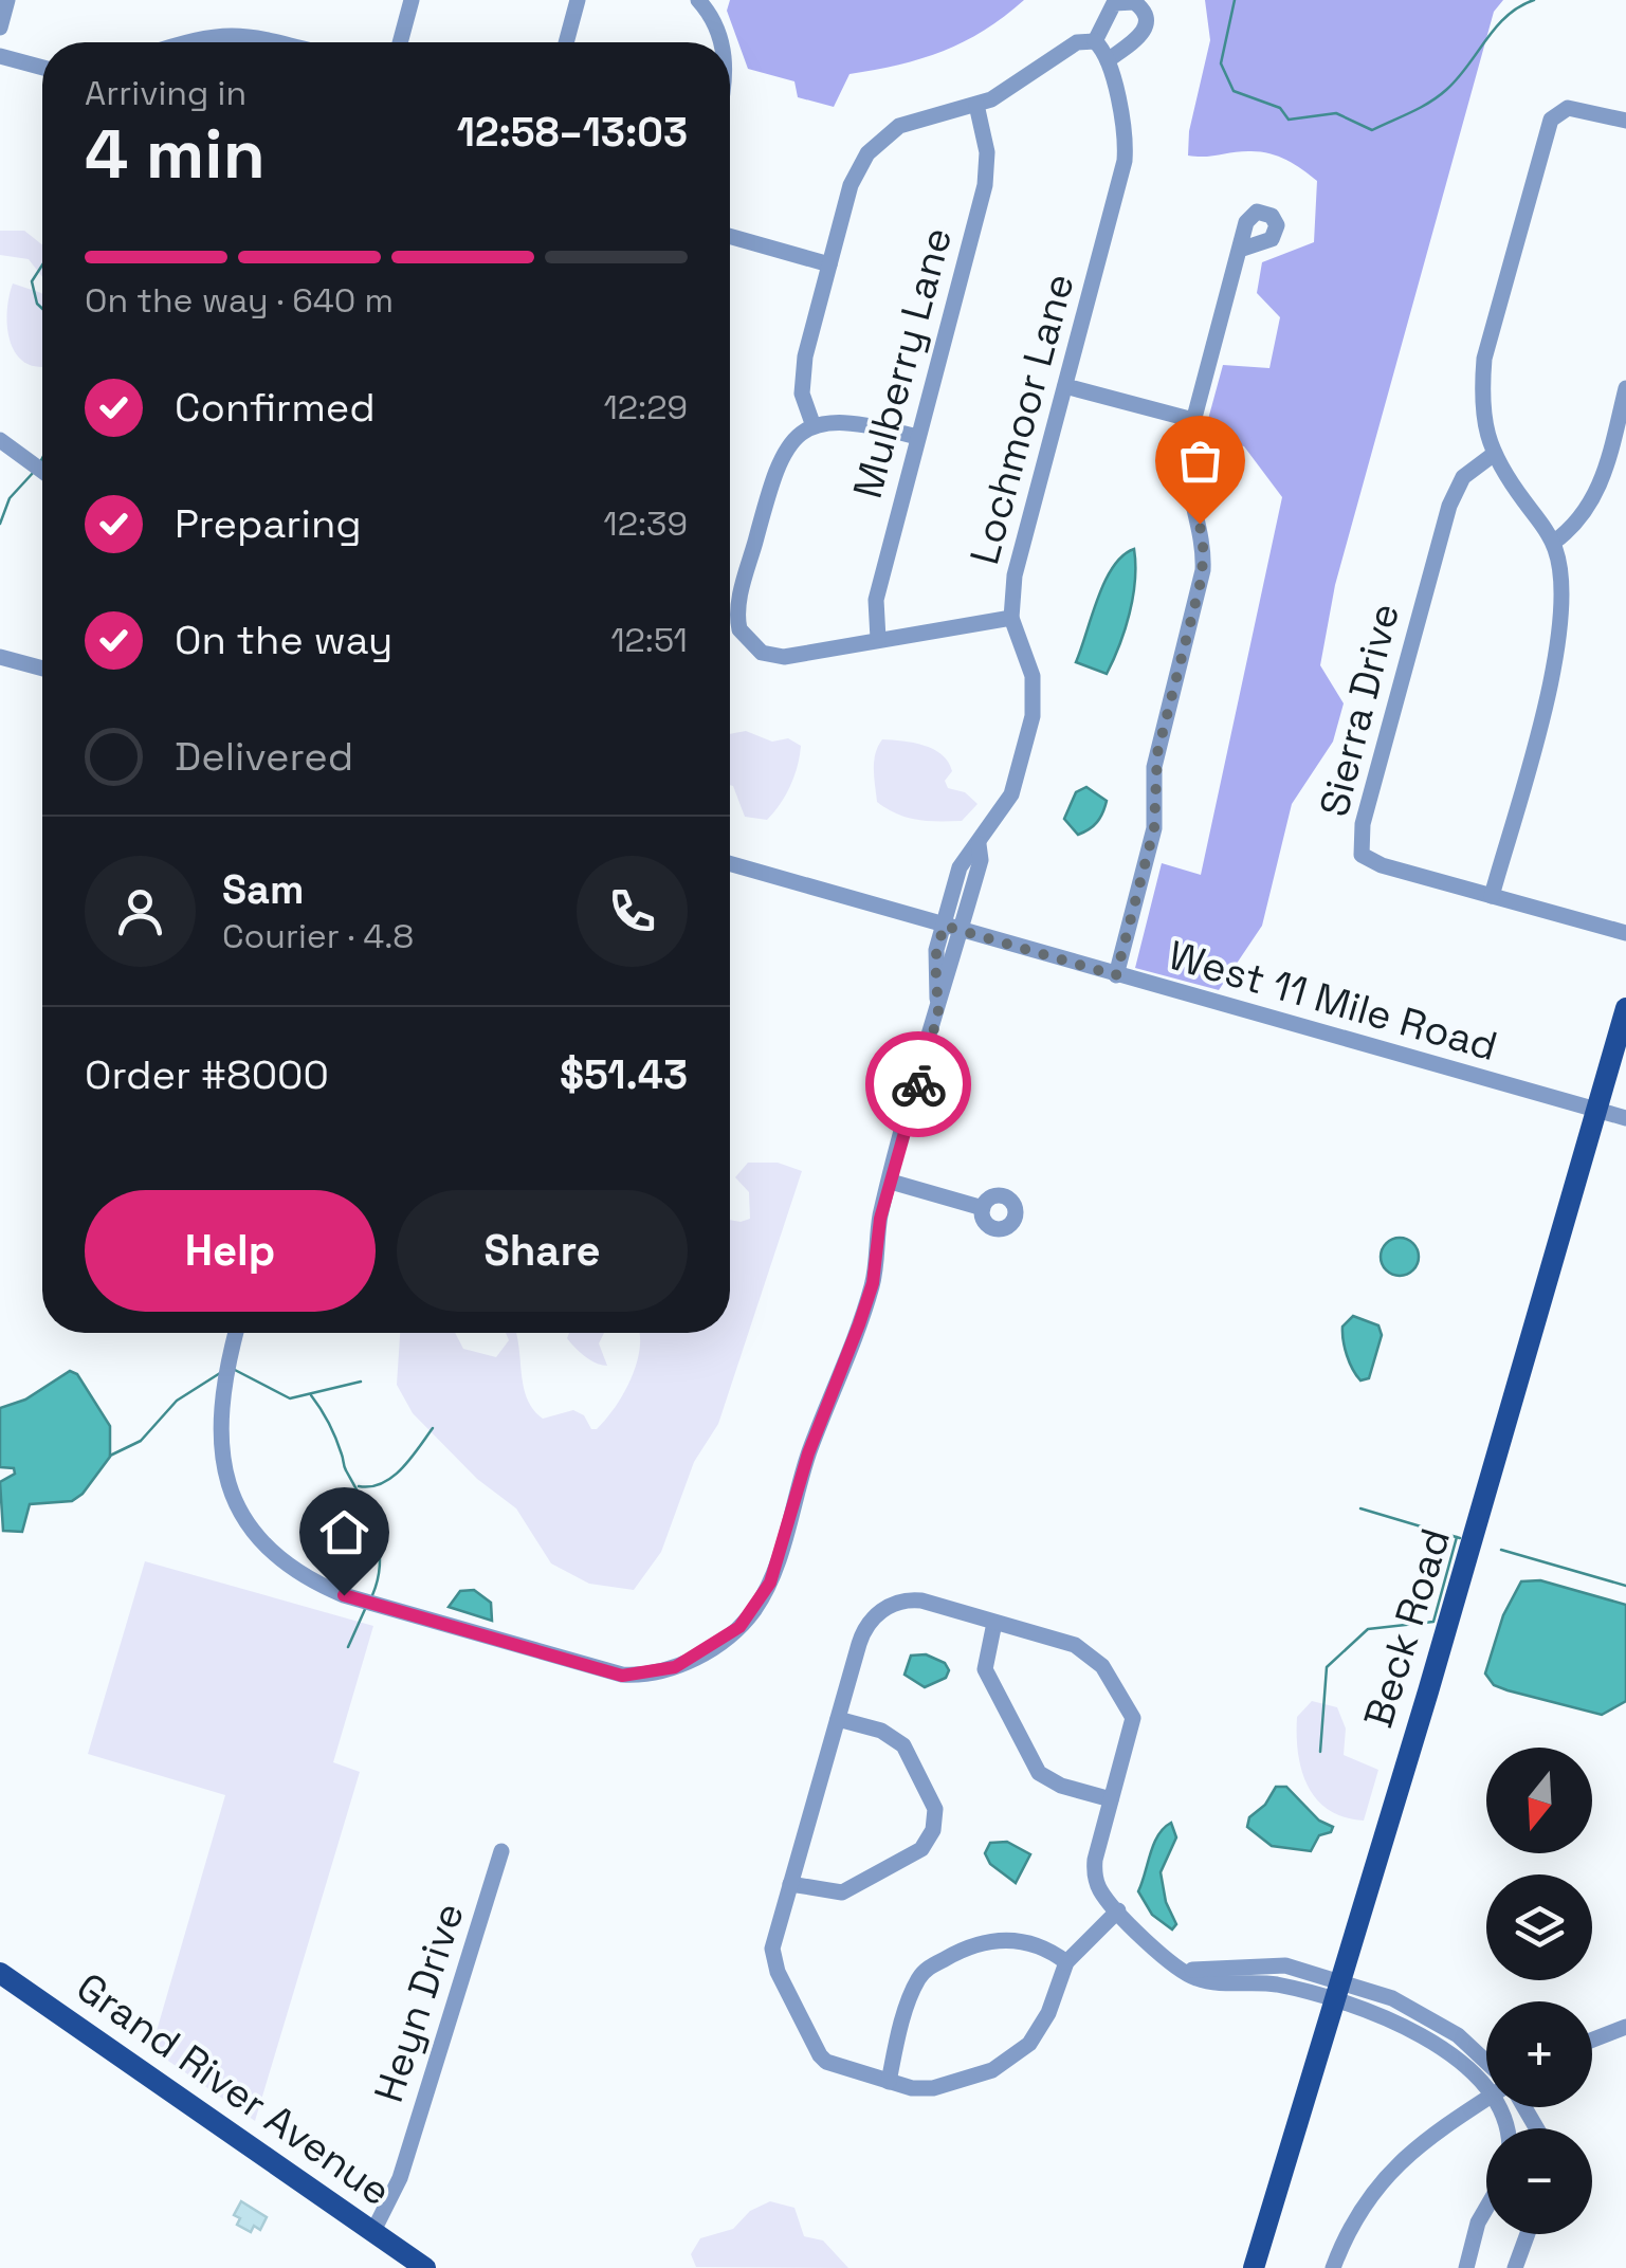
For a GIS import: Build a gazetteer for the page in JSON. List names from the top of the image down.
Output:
{
  "streets": {
    "main road": ["Beck Road", "Grand River Avenue"],
    "street": [
      "Mulberry Lane",
      "Lochmoor Lane",
      "Sierra Drive",
      "West 11 Mile Road",
      "Heyn Drive"
    ]
  },
  "crossings": [
    ["Lochmoor Lane", "West 11 Mile Road"],
    ["West 11 Mile Road", "Beck Road"],
    ["Heyn Drive", "Grand River Avenue"]
  ],
  "north": "bottom",
  "page": {
    "heading": ["4 min", "Arriving in", "12:58–13:03"],
    "panel": [
      "Sam",
      "Courier · 4.8",
      "Order #8000",
      "$51.43"
    ],
    "bar": "On the way · 640 m",
    "list": [
      ["Confirmed", "12:29"],
      ["Preparing", "12:39"],
      ["On the way", "12:51"],
      "Delivered"
    ],
    "buttons": ["Help", "Share"],
    "map_buttons": ["+", "−"]
  }
}
